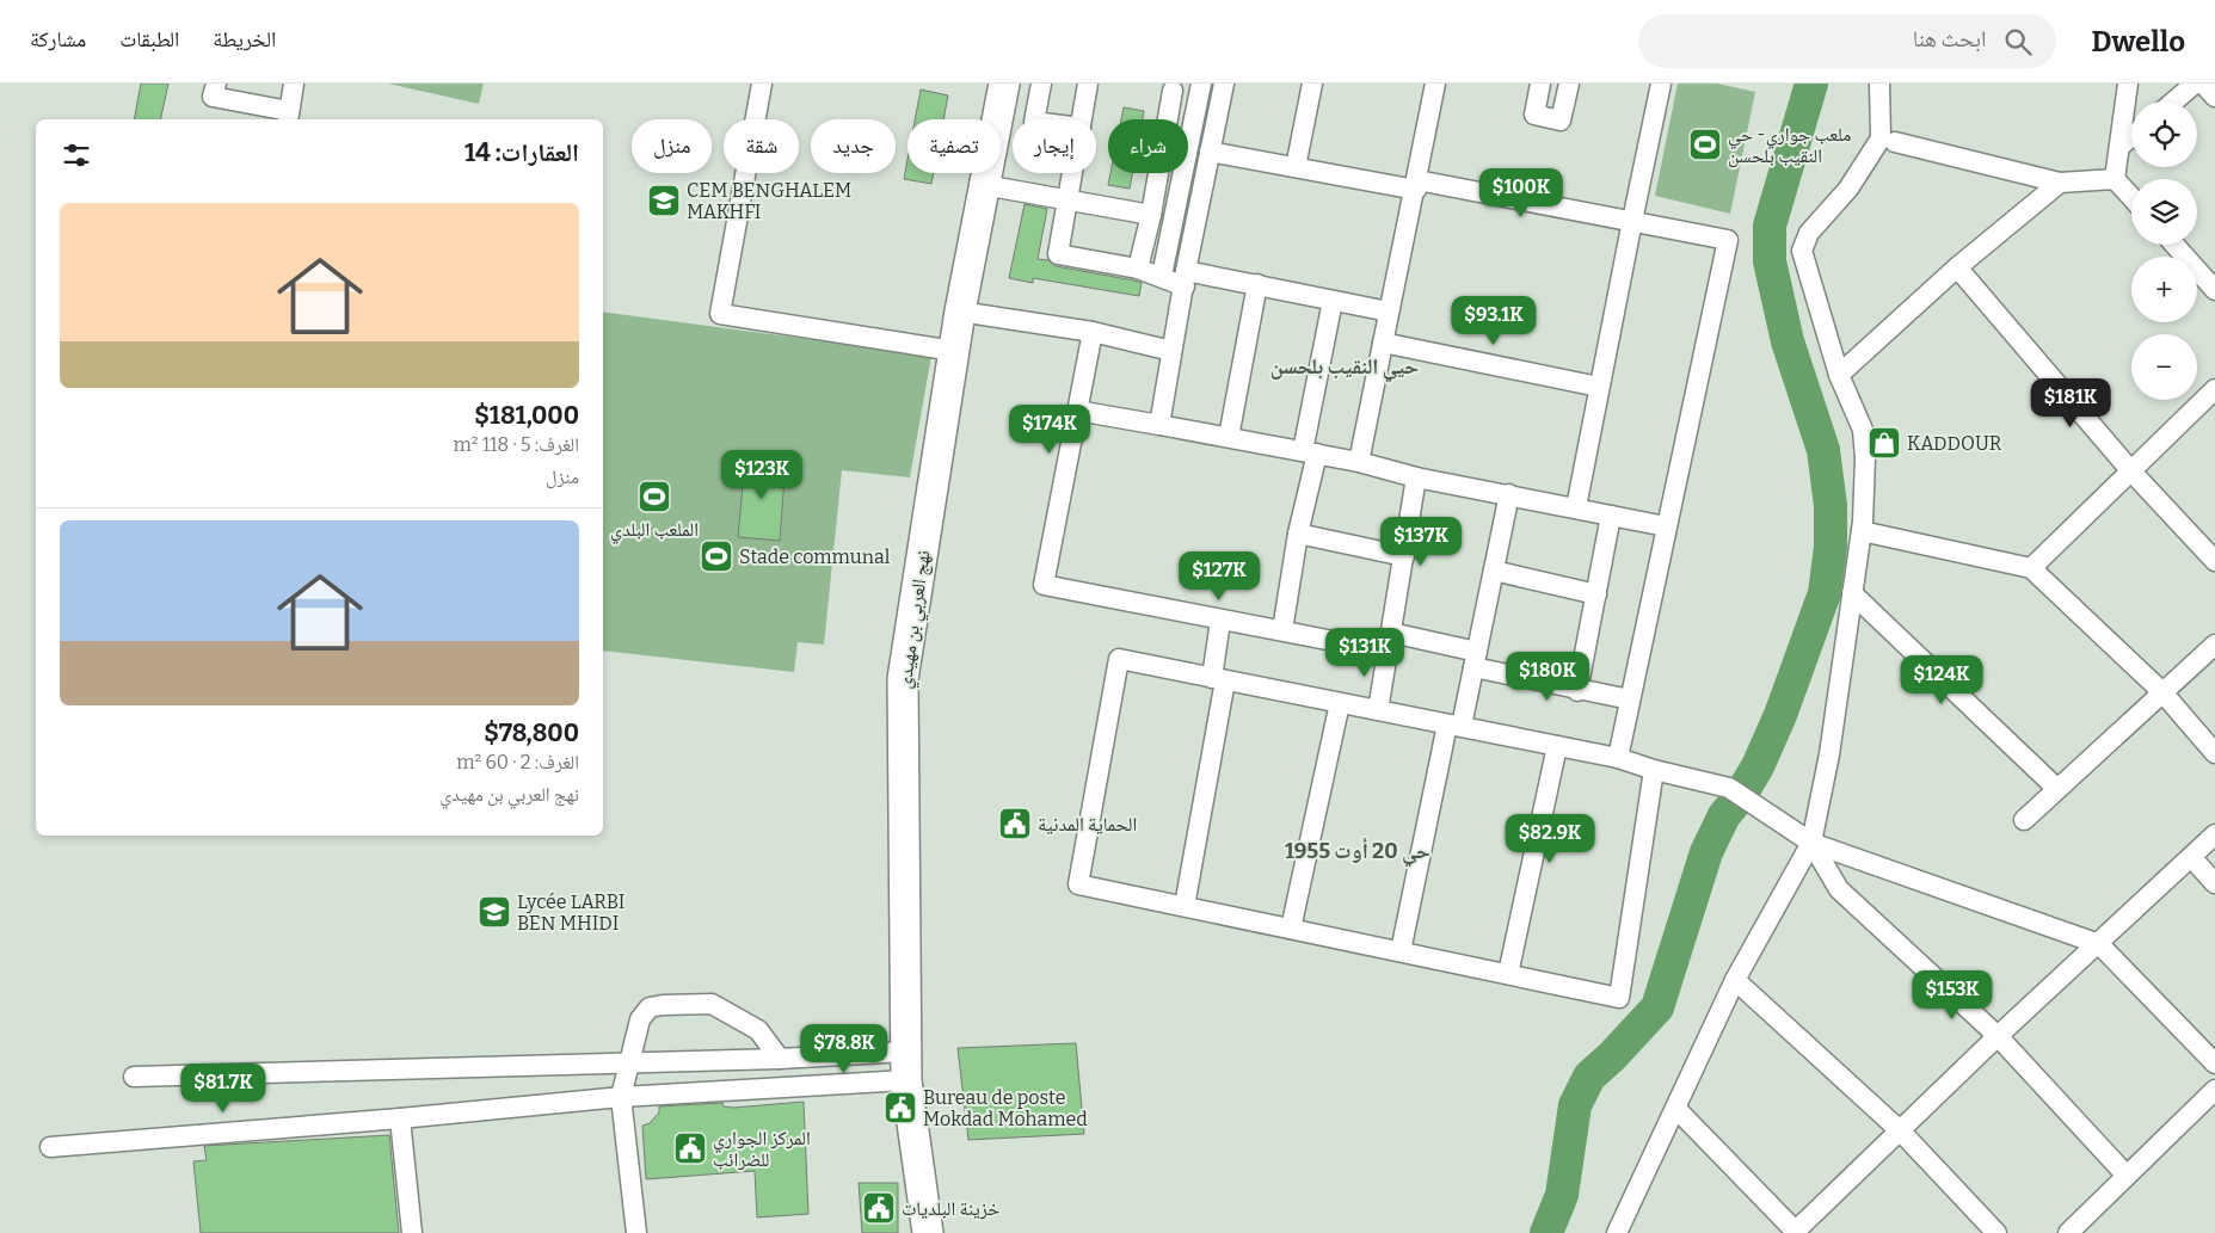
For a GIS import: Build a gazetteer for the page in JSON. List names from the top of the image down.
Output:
{
  "streets": {
    "main road": ["نهج العربي بن مهيدي"]
  },
  "districts": ["حيي النقيب بلحسن", "حي 20 أوت 1955"],
  "places": {
    "sports": ["ملعب جواري- حي النقيب بلحسن", "الملعب البلدي", "Stade communal"],
    "school or university": ["CEM BENGHALEM MAKHFI", "Lycée LARBI BEN MHIDI"],
    "shop": ["KADDOUR"],
    "public building": [
      "الحماية المدنية",
      "Bureau de poste Mokdad Mohamed",
      "المركز الجواري للضرائب",
      "خزينة البلديات"
    ]
  },
  "page": {
    "header": "Dwello",
    "search": "ابحث هنا",
    "nav": ["الخريطة", "الطبقات", "مشاركة"],
    "map_buttons": ["+", "−"],
    "chip": [
      "شراء",
      "إيجار",
      "تصفية",
      "جديد",
      "شقة",
      "منزل"
    ],
    "heading": "العقارات: 14",
    "price": [
      "$100K",
      "$93.1K",
      "$181K",
      "$174K",
      "$123K",
      "$137K",
      "$127K",
      "$131K",
      "$180K",
      "$124K",
      "$82.9K",
      "$153K",
      "$78.8K",
      "$81.7K"
    ],
    "list": [
      {
        "name": "$181,000",
        "note": "الغرف: 5 · 118 m² · منزل"
      },
      {
        "name": "$78,800",
        "note": "الغرف: 2 · 60 m² · نهج العربي بن مهيدي"
      }
    ]
  }
}
